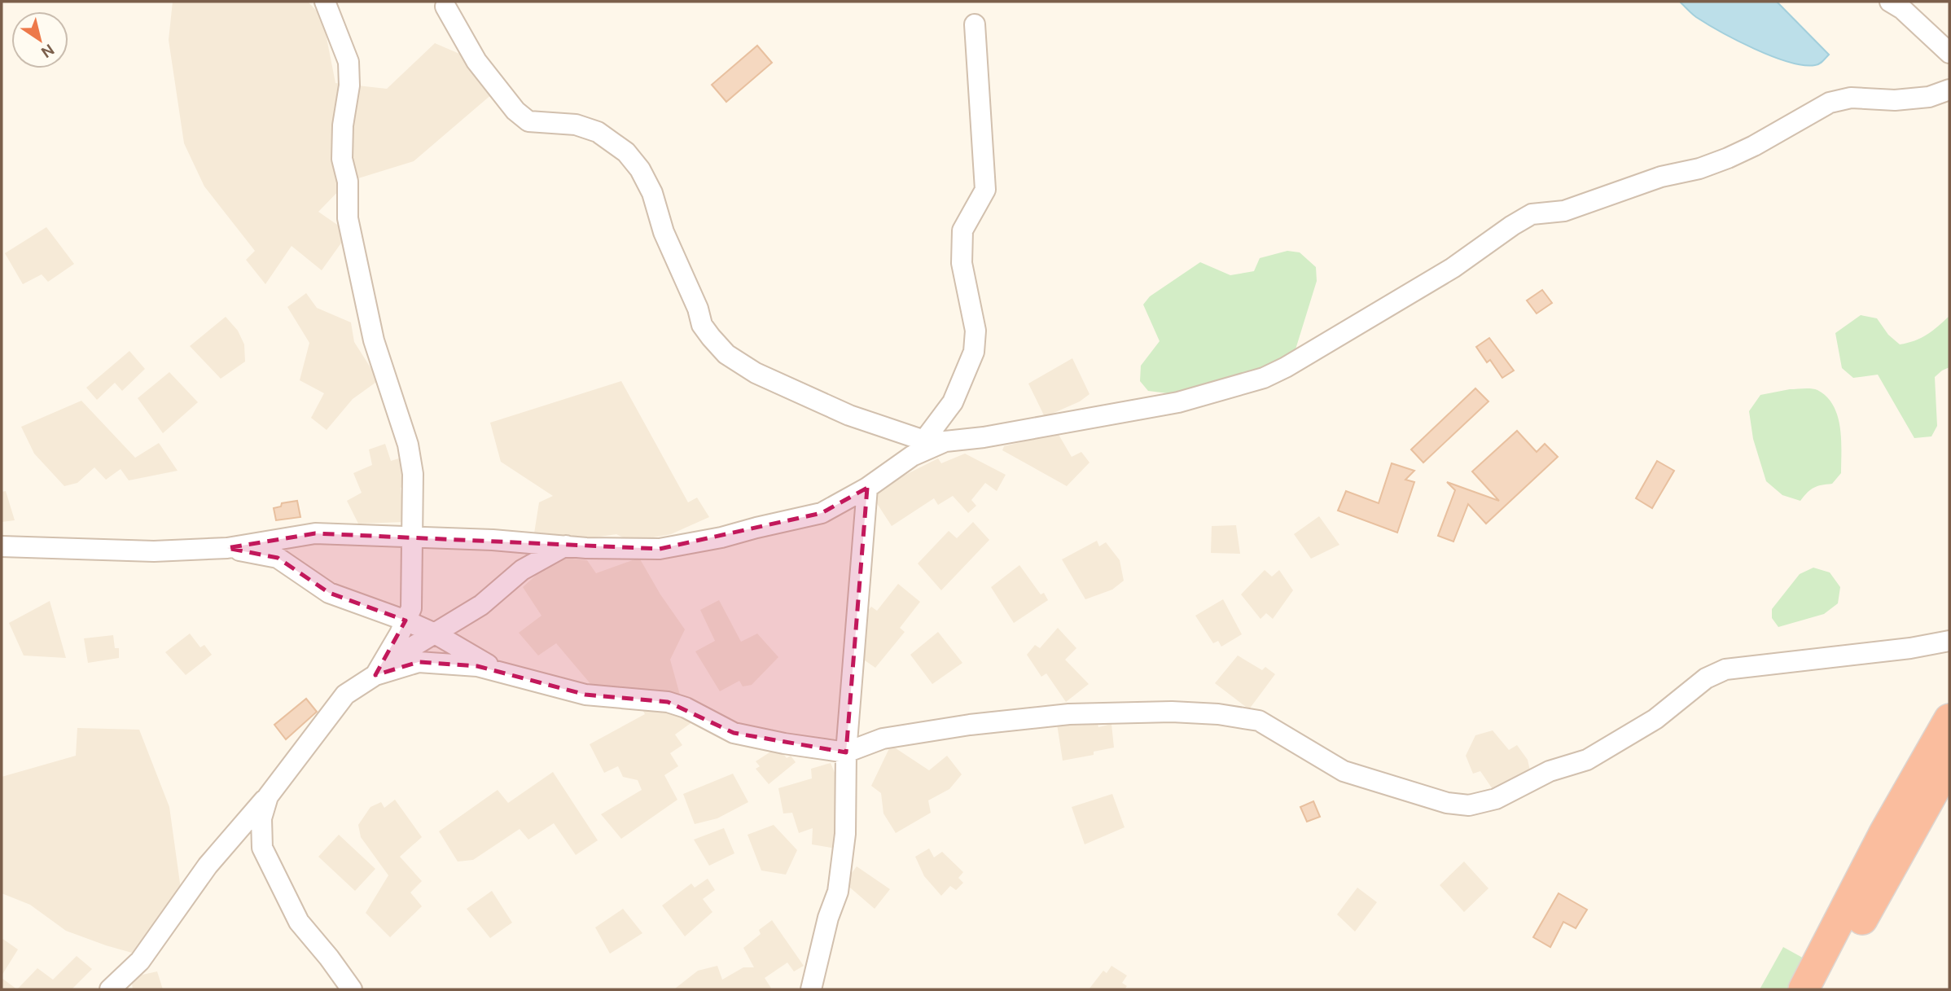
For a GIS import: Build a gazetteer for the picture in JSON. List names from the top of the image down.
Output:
{
  "north": "bottom right"
}
